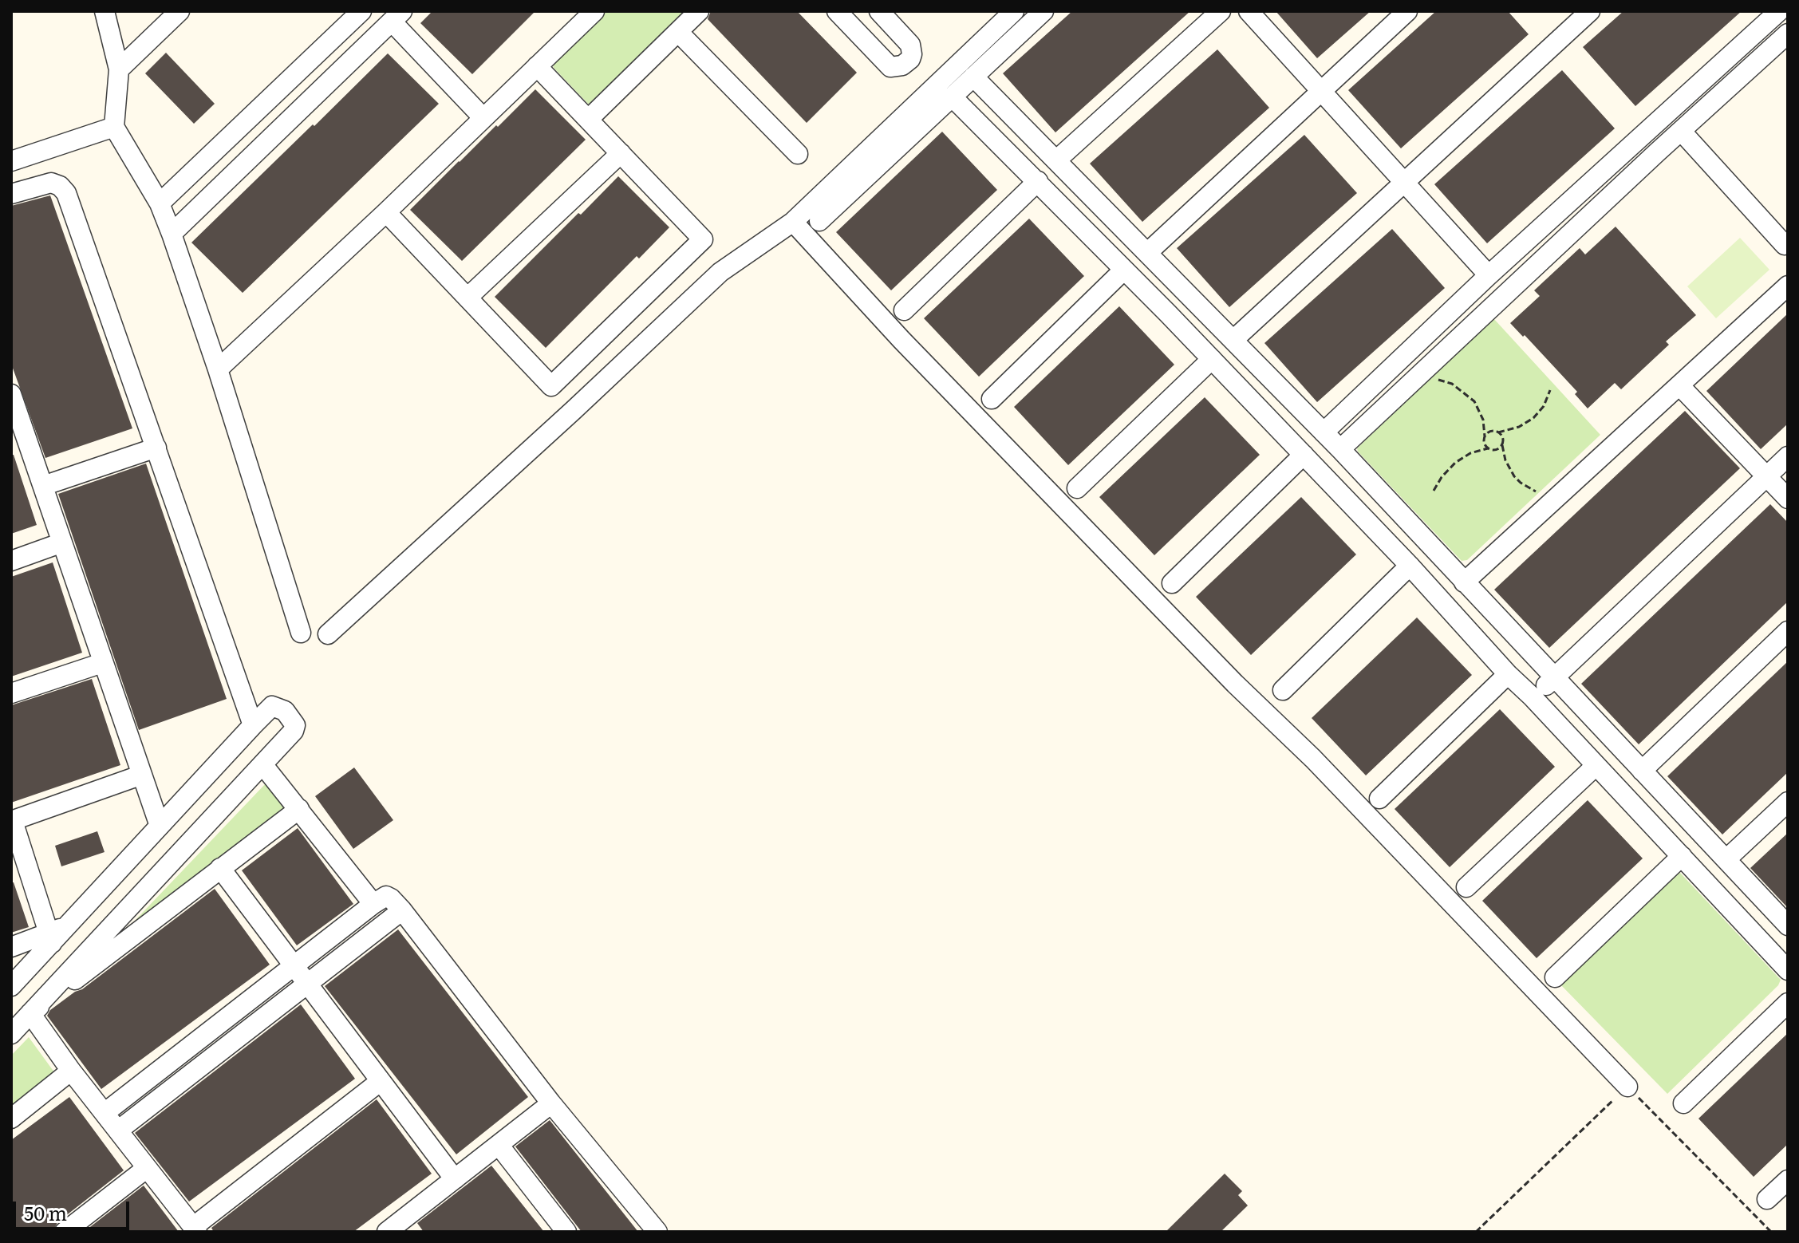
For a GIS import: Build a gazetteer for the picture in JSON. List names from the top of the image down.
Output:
{
  "scale_bar": "50 m"
}
